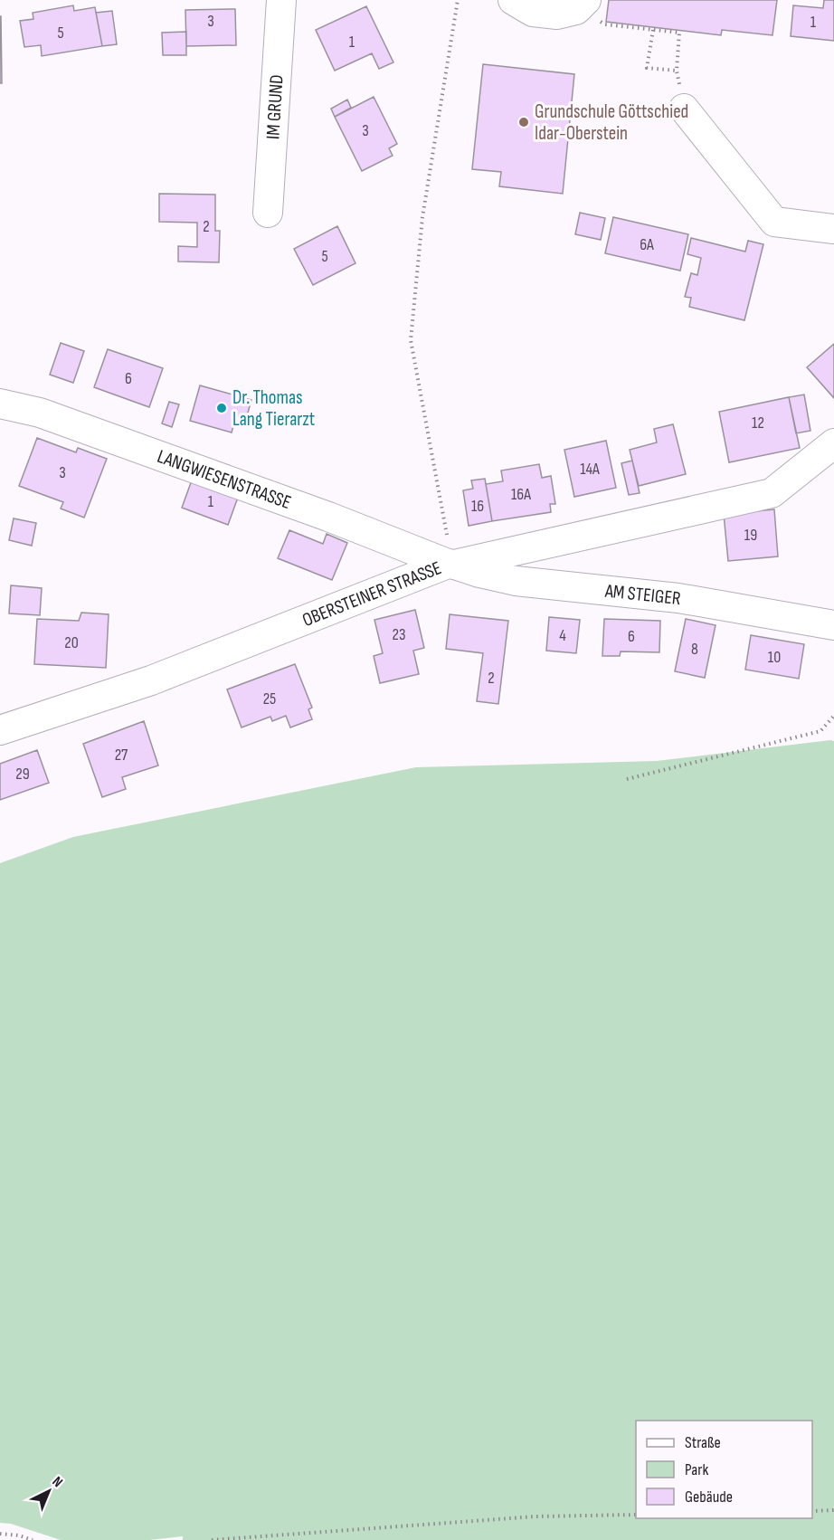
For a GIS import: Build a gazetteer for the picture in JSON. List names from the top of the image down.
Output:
{
  "streets": {
    "street": [
      "IM GRUND",
      "LANGWIESENSTRASSE",
      "OBERSTEINER STRASSE",
      "AM STEIGER"
    ]
  },
  "crossings": [
    ["LANGWIESENSTRASSE", "OBERSTEINER STRASSE"],
    ["LANGWIESENSTRASSE", "AM STEIGER"],
    ["OBERSTEINER STRASSE", "AM STEIGER"]
  ],
  "places": ["Grundschule Göttschied Idar-Oberstein", "Dr. Thomas Lang Tierarzt"],
  "house_numbers": [
    "3",
    "1",
    "5",
    "1",
    "3",
    "2",
    "6A",
    "5",
    "6",
    "12",
    "14A",
    "3",
    "16A",
    "1",
    "16",
    "19",
    "23",
    "4",
    "6",
    "20",
    "8",
    "10",
    "2",
    "25",
    "27",
    "29"
  ],
  "legend": ["Straße", "Park", "Gebäude"],
  "north": "top right"
}
